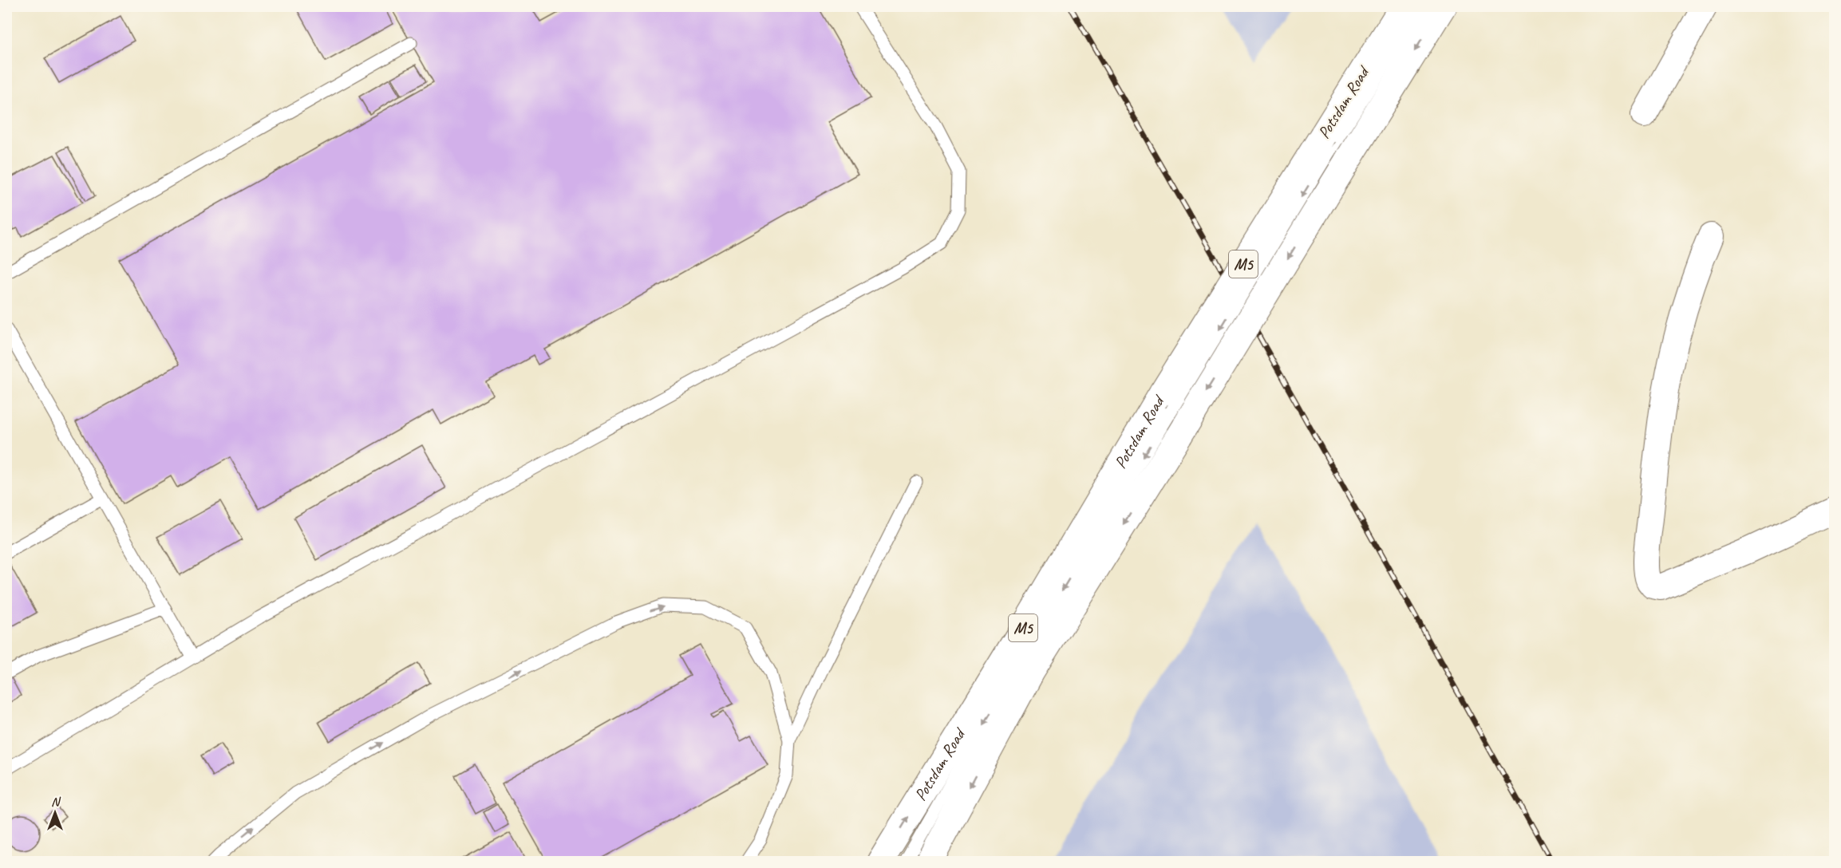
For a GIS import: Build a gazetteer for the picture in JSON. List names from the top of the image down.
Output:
{
  "streets": {
    "main road": ["Potsdam Road", "M5"]
  },
  "north": "top"
}
